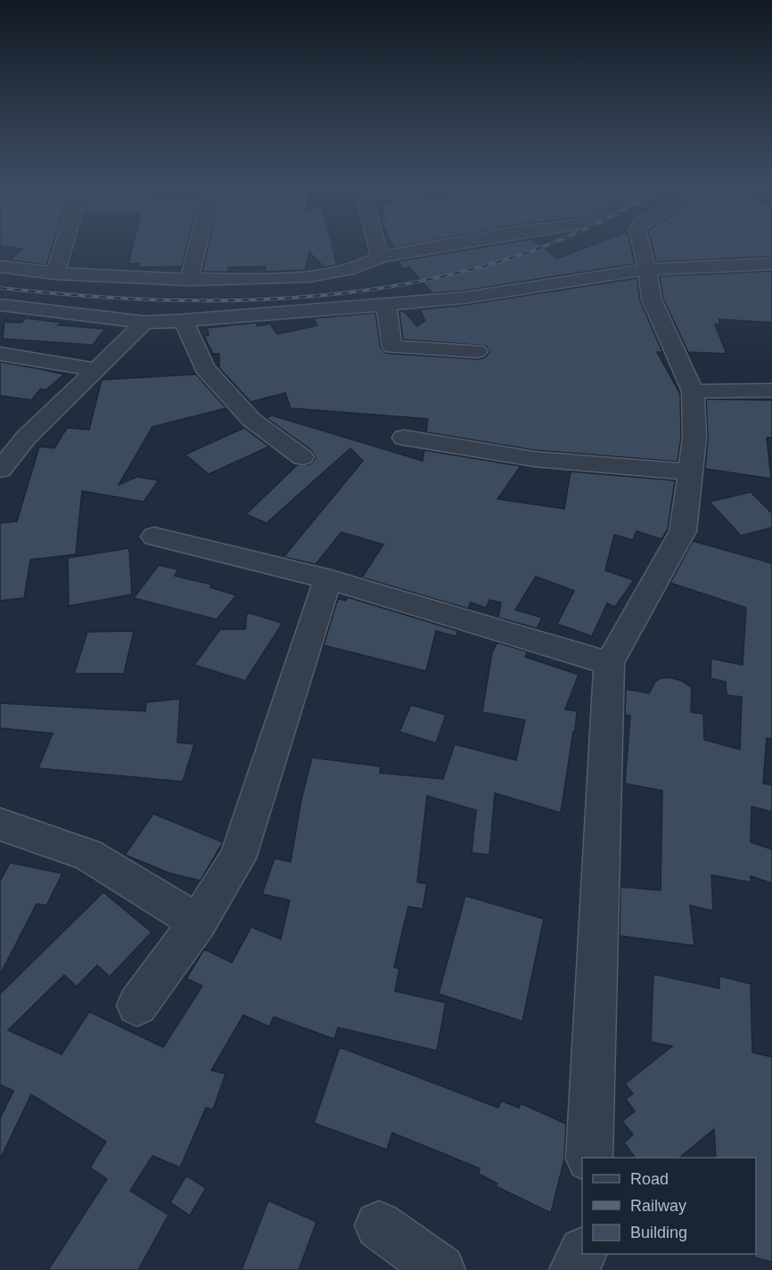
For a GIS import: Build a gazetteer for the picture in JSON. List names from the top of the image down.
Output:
{
  "legend": ["Road", "Railway", "Building"]
}
